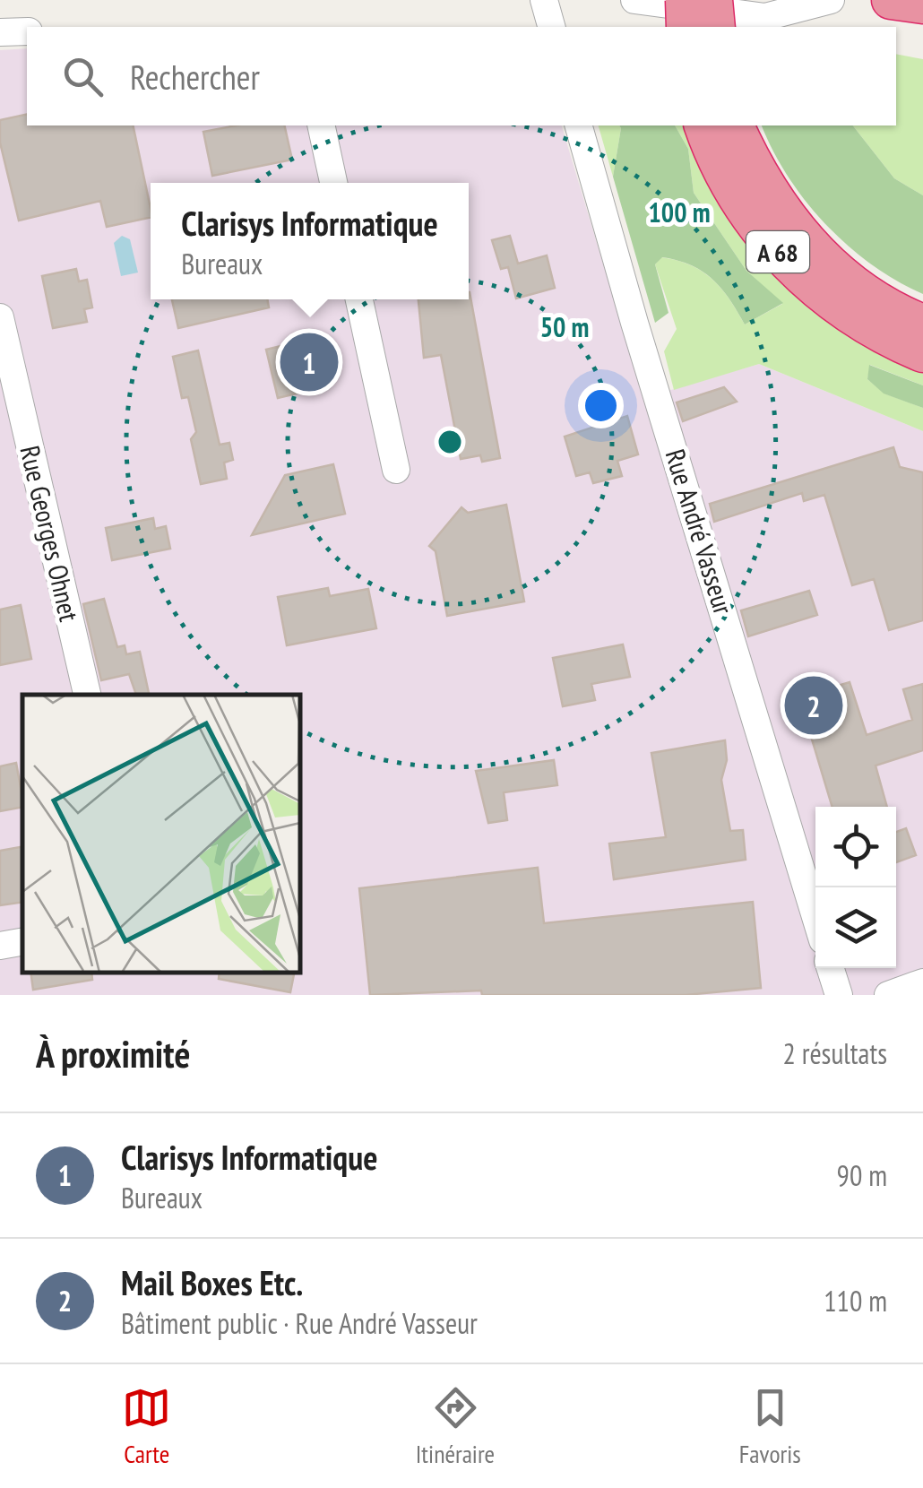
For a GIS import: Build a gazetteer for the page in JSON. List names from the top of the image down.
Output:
{
  "streets": {
    "highway": ["A 68"],
    "street": ["Rue André Vasseur", "Rue Georges Ohnet"]
  },
  "page": {
    "search": "Rechercher",
    "popup": ["Clarisys Informatique", "Bureaux"],
    "pins": ["1", "2"],
    "heading": ["À proximité", "2 résultats"],
    "list": [
      {
        "mark": "1",
        "name": "Clarisys Informatique",
        "note": "Bureaux",
        "value": "90 m"
      },
      {
        "mark": "2",
        "name": "Mail Boxes Etc.",
        "note": "Bâtiment public · Rue André Vasseur",
        "value": "110 m"
      }
    ],
    "nav": ["Carte", "Itinéraire", "Favoris"]
  },
  "rings": ["100 m", "50 m"]
}
